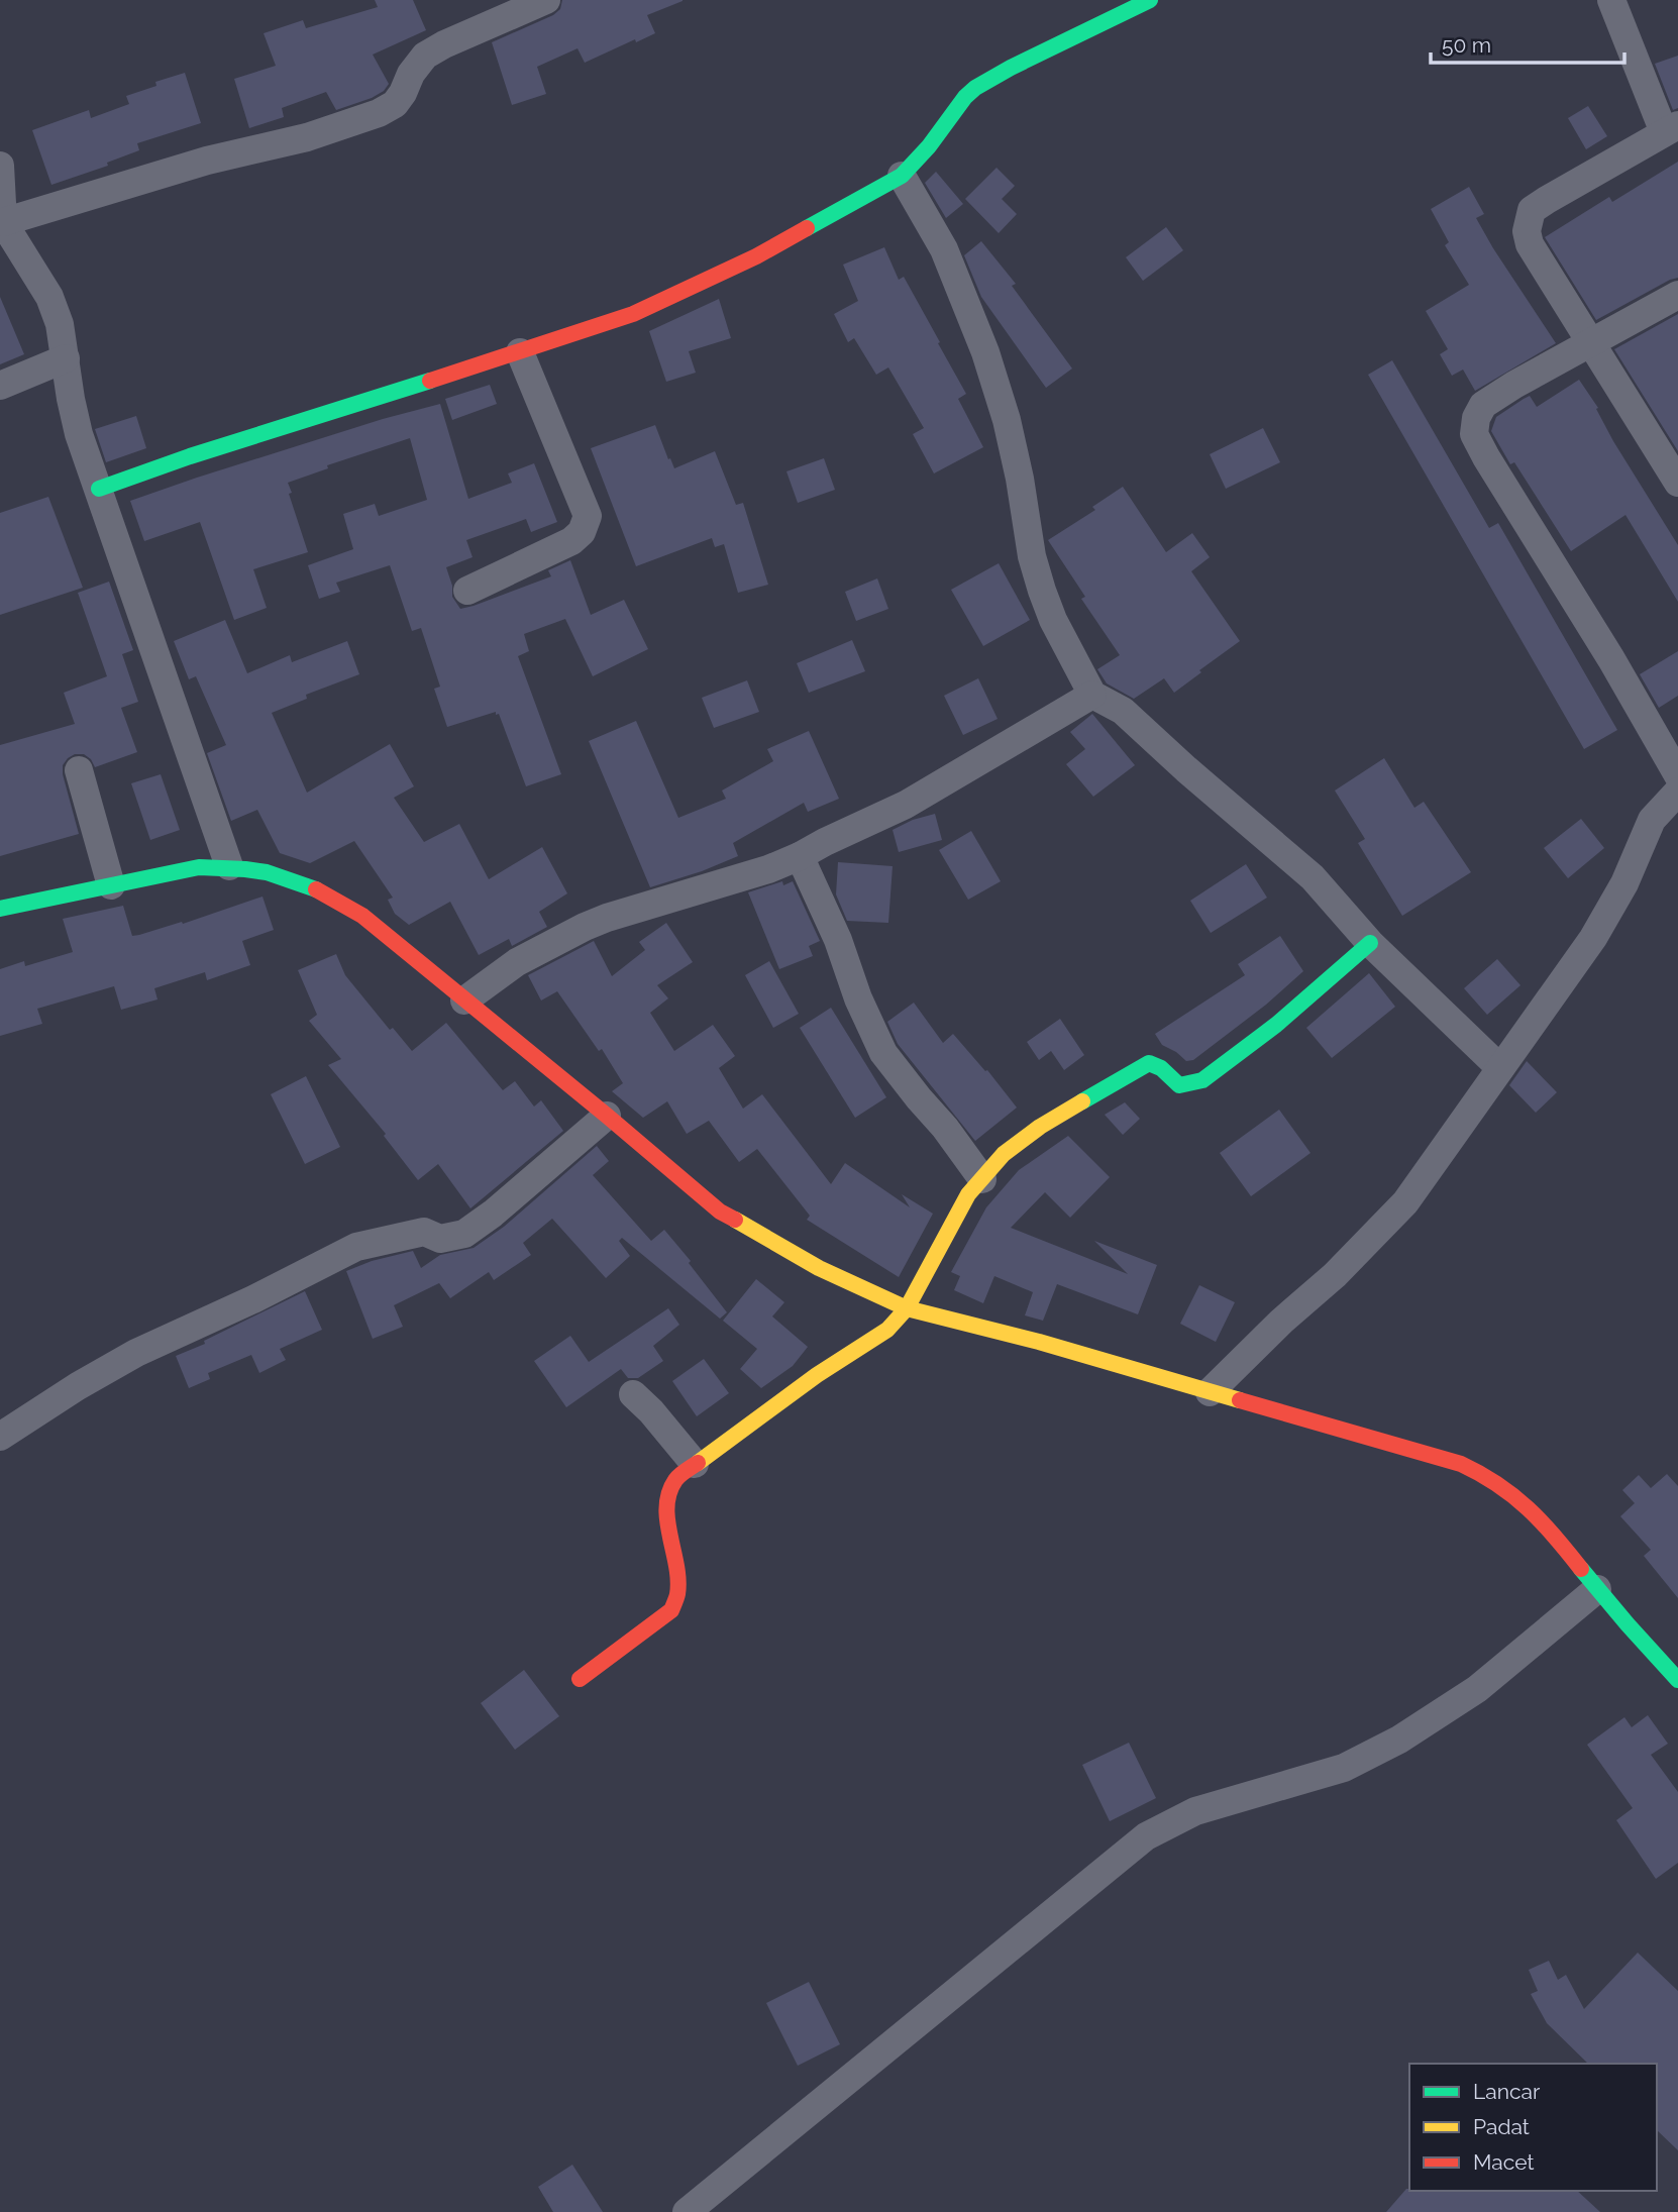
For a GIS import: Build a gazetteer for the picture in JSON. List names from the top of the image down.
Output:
{
  "legend": ["Lancar", "Padat", "Macet"],
  "scale_bar": "50 m"
}
